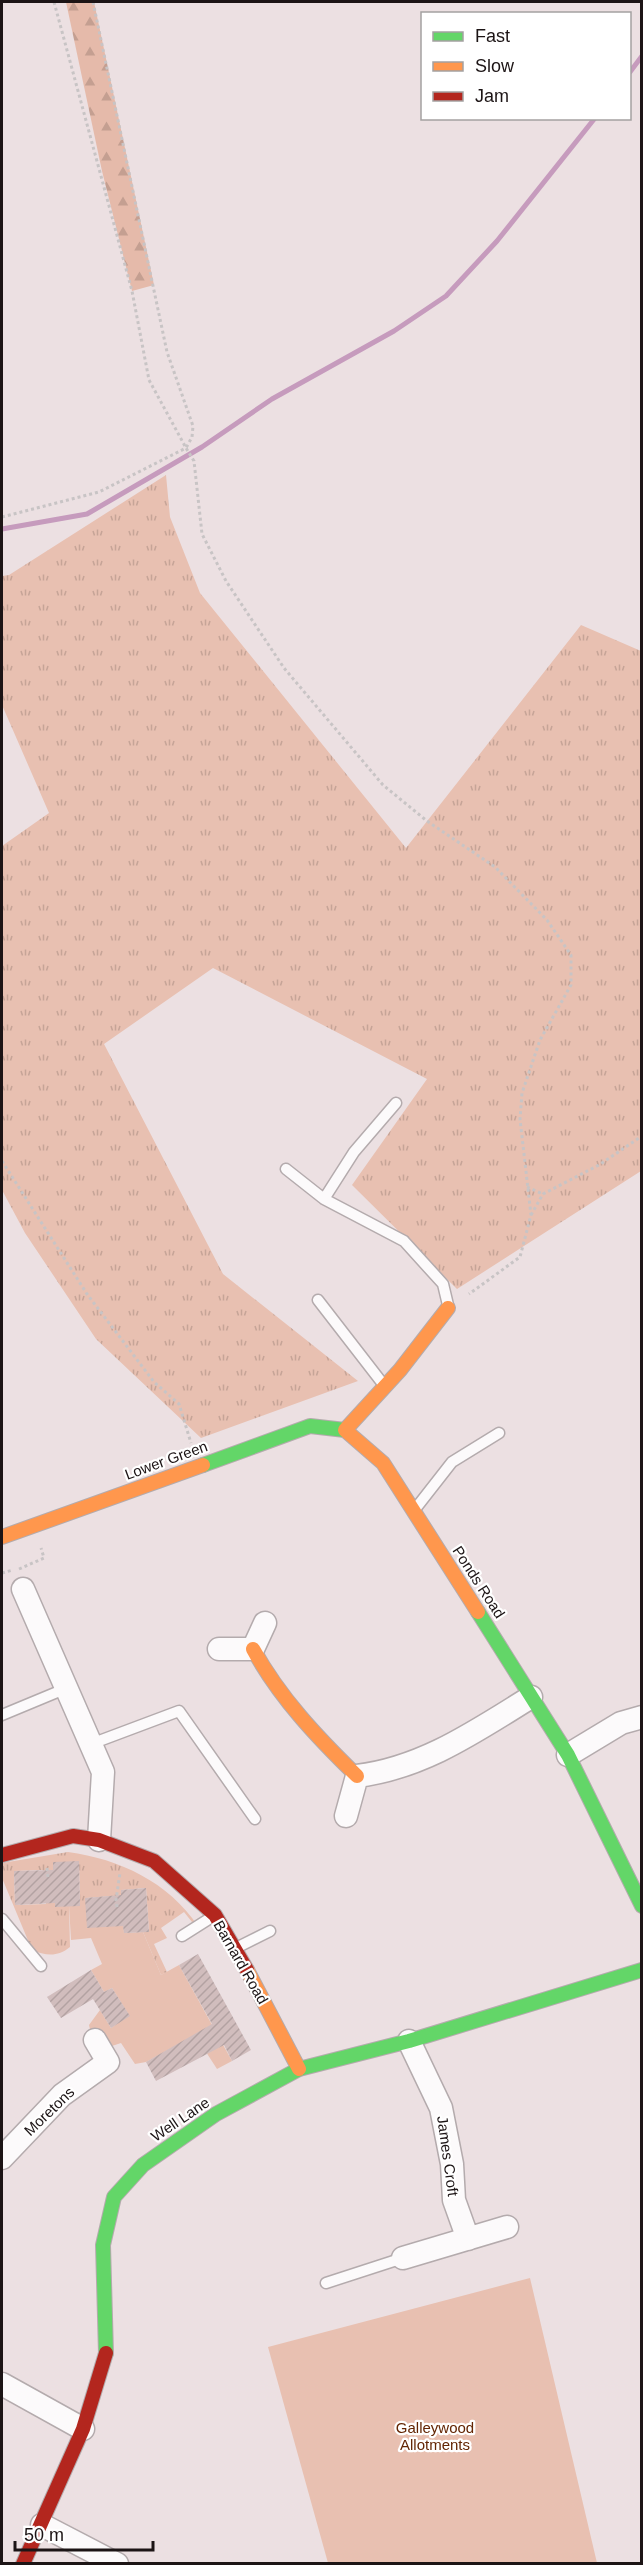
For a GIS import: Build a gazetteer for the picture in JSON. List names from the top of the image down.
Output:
{
  "streets": {
    "street": [
      "Lower Green",
      "Ponds Road",
      "Barnard Road",
      "Moretons",
      "Well Lane",
      "James Croft"
    ]
  },
  "crossings": [
    ["Lower Green", "Ponds Road"],
    ["Barnard Road", "Well Lane"],
    ["Well Lane", "James Croft"]
  ],
  "parks": ["Galleywood Allotments"],
  "legend": ["Fast", "Slow", "Jam"],
  "scale_bar": "50 m"
}
